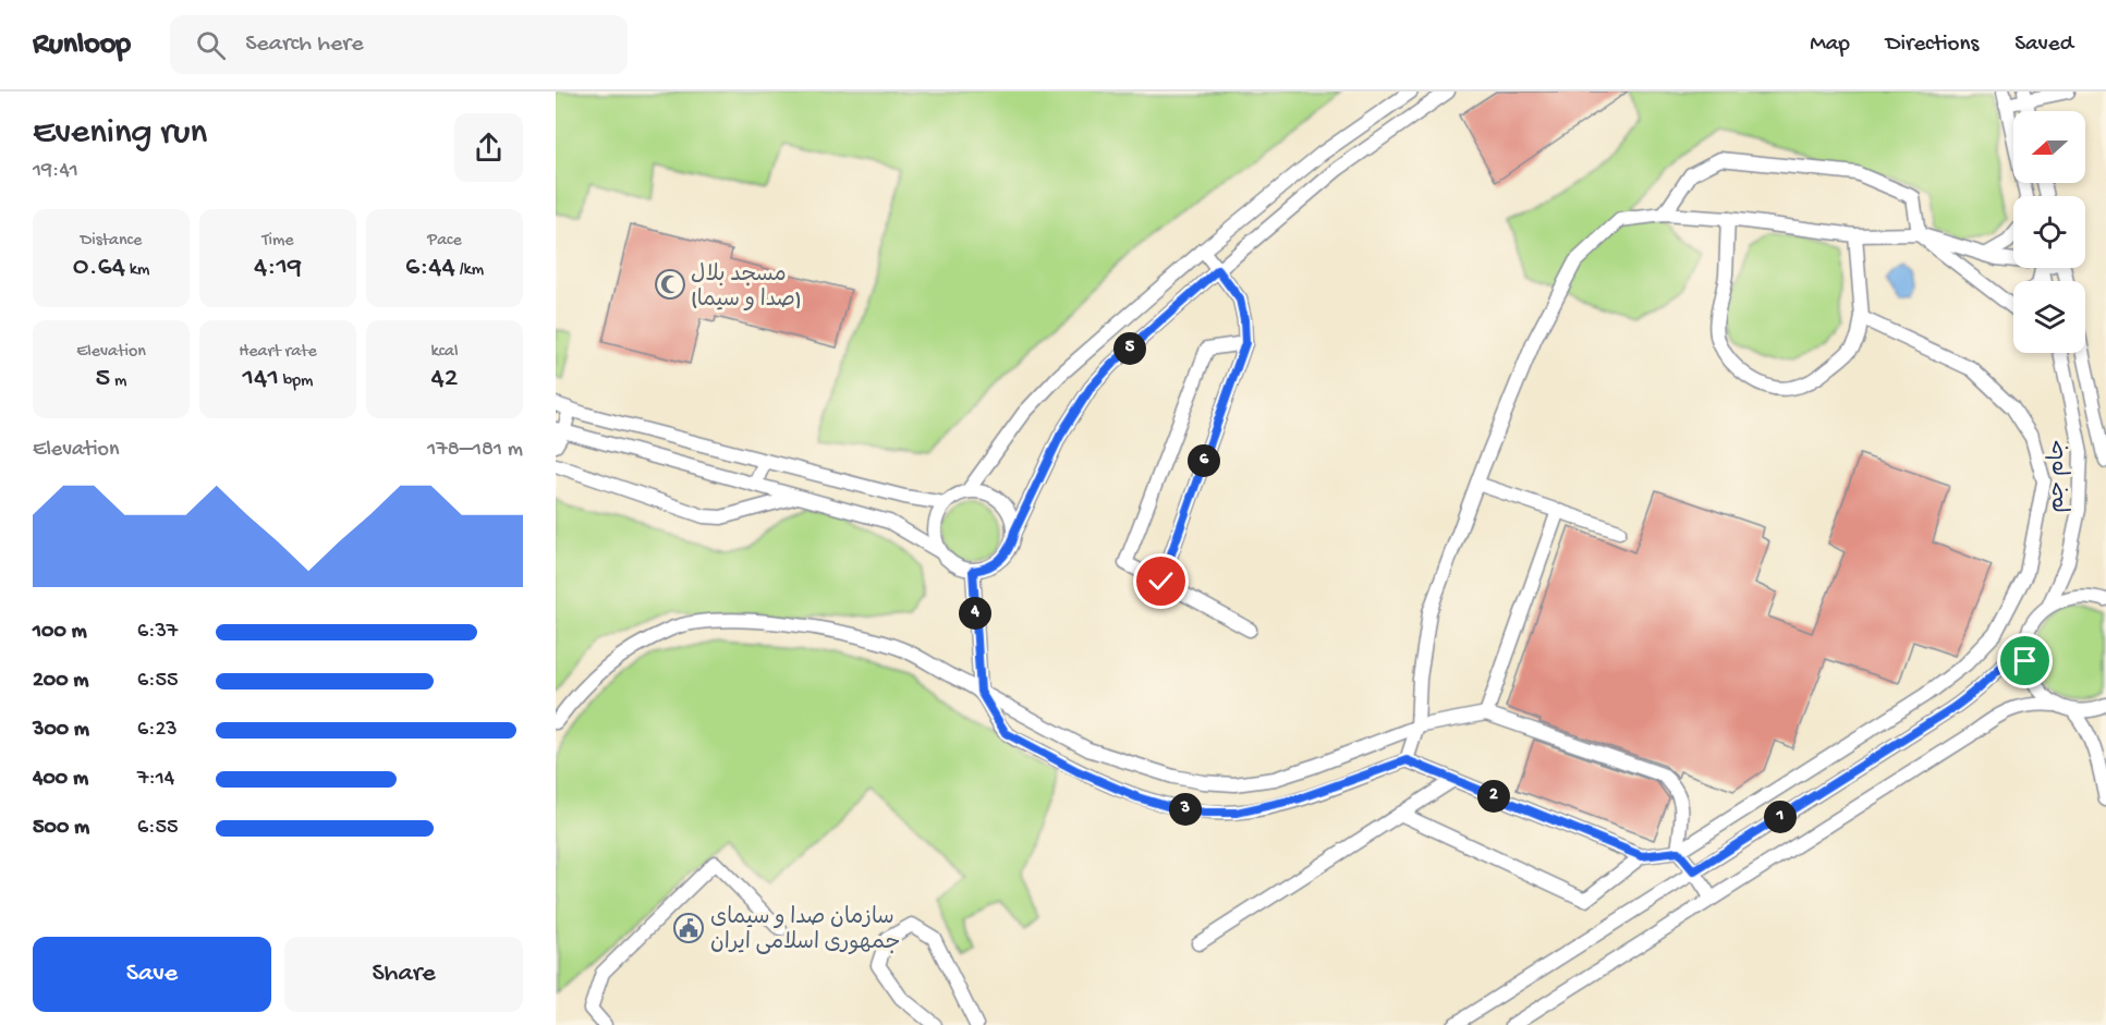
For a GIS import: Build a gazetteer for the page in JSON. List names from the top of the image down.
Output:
{
  "streets": {
    "lane": ["جام جم"]
  },
  "places": {
    "mosque": ["مسجد بلال (صدا و سیما)"],
    "public building": ["سازمان صدا و سیمای جمهوری اسلامی ایران"]
  },
  "north": "left",
  "page": {
    "header": "Runloop",
    "search": "Search here",
    "nav": ["Map", "Directions", "Saved"],
    "heading": ["Evening run", "19:41"],
    "stats": [
      ["Distance", "0.64 km"],
      ["Time", "4:19"],
      ["Pace", "6:44 /km"],
      ["Elevation", "5 m"],
      ["Heart rate", "141 bpm"],
      ["kcal", "42"]
    ],
    "pins": [
      "5",
      "6",
      "4",
      "2",
      "3",
      "1"
    ],
    "chart": ["Elevation", "178–181 m"],
    "list": [
      {
        "name": "100 m",
        "note": "6:37"
      },
      {
        "name": "200 m",
        "note": "6:55"
      },
      {
        "name": "300 m",
        "note": "6:23"
      },
      {
        "name": "400 m",
        "note": "7:14"
      },
      {
        "name": "500 m",
        "note": "6:55"
      }
    ],
    "buttons": ["Save", "Share"]
  }
}
